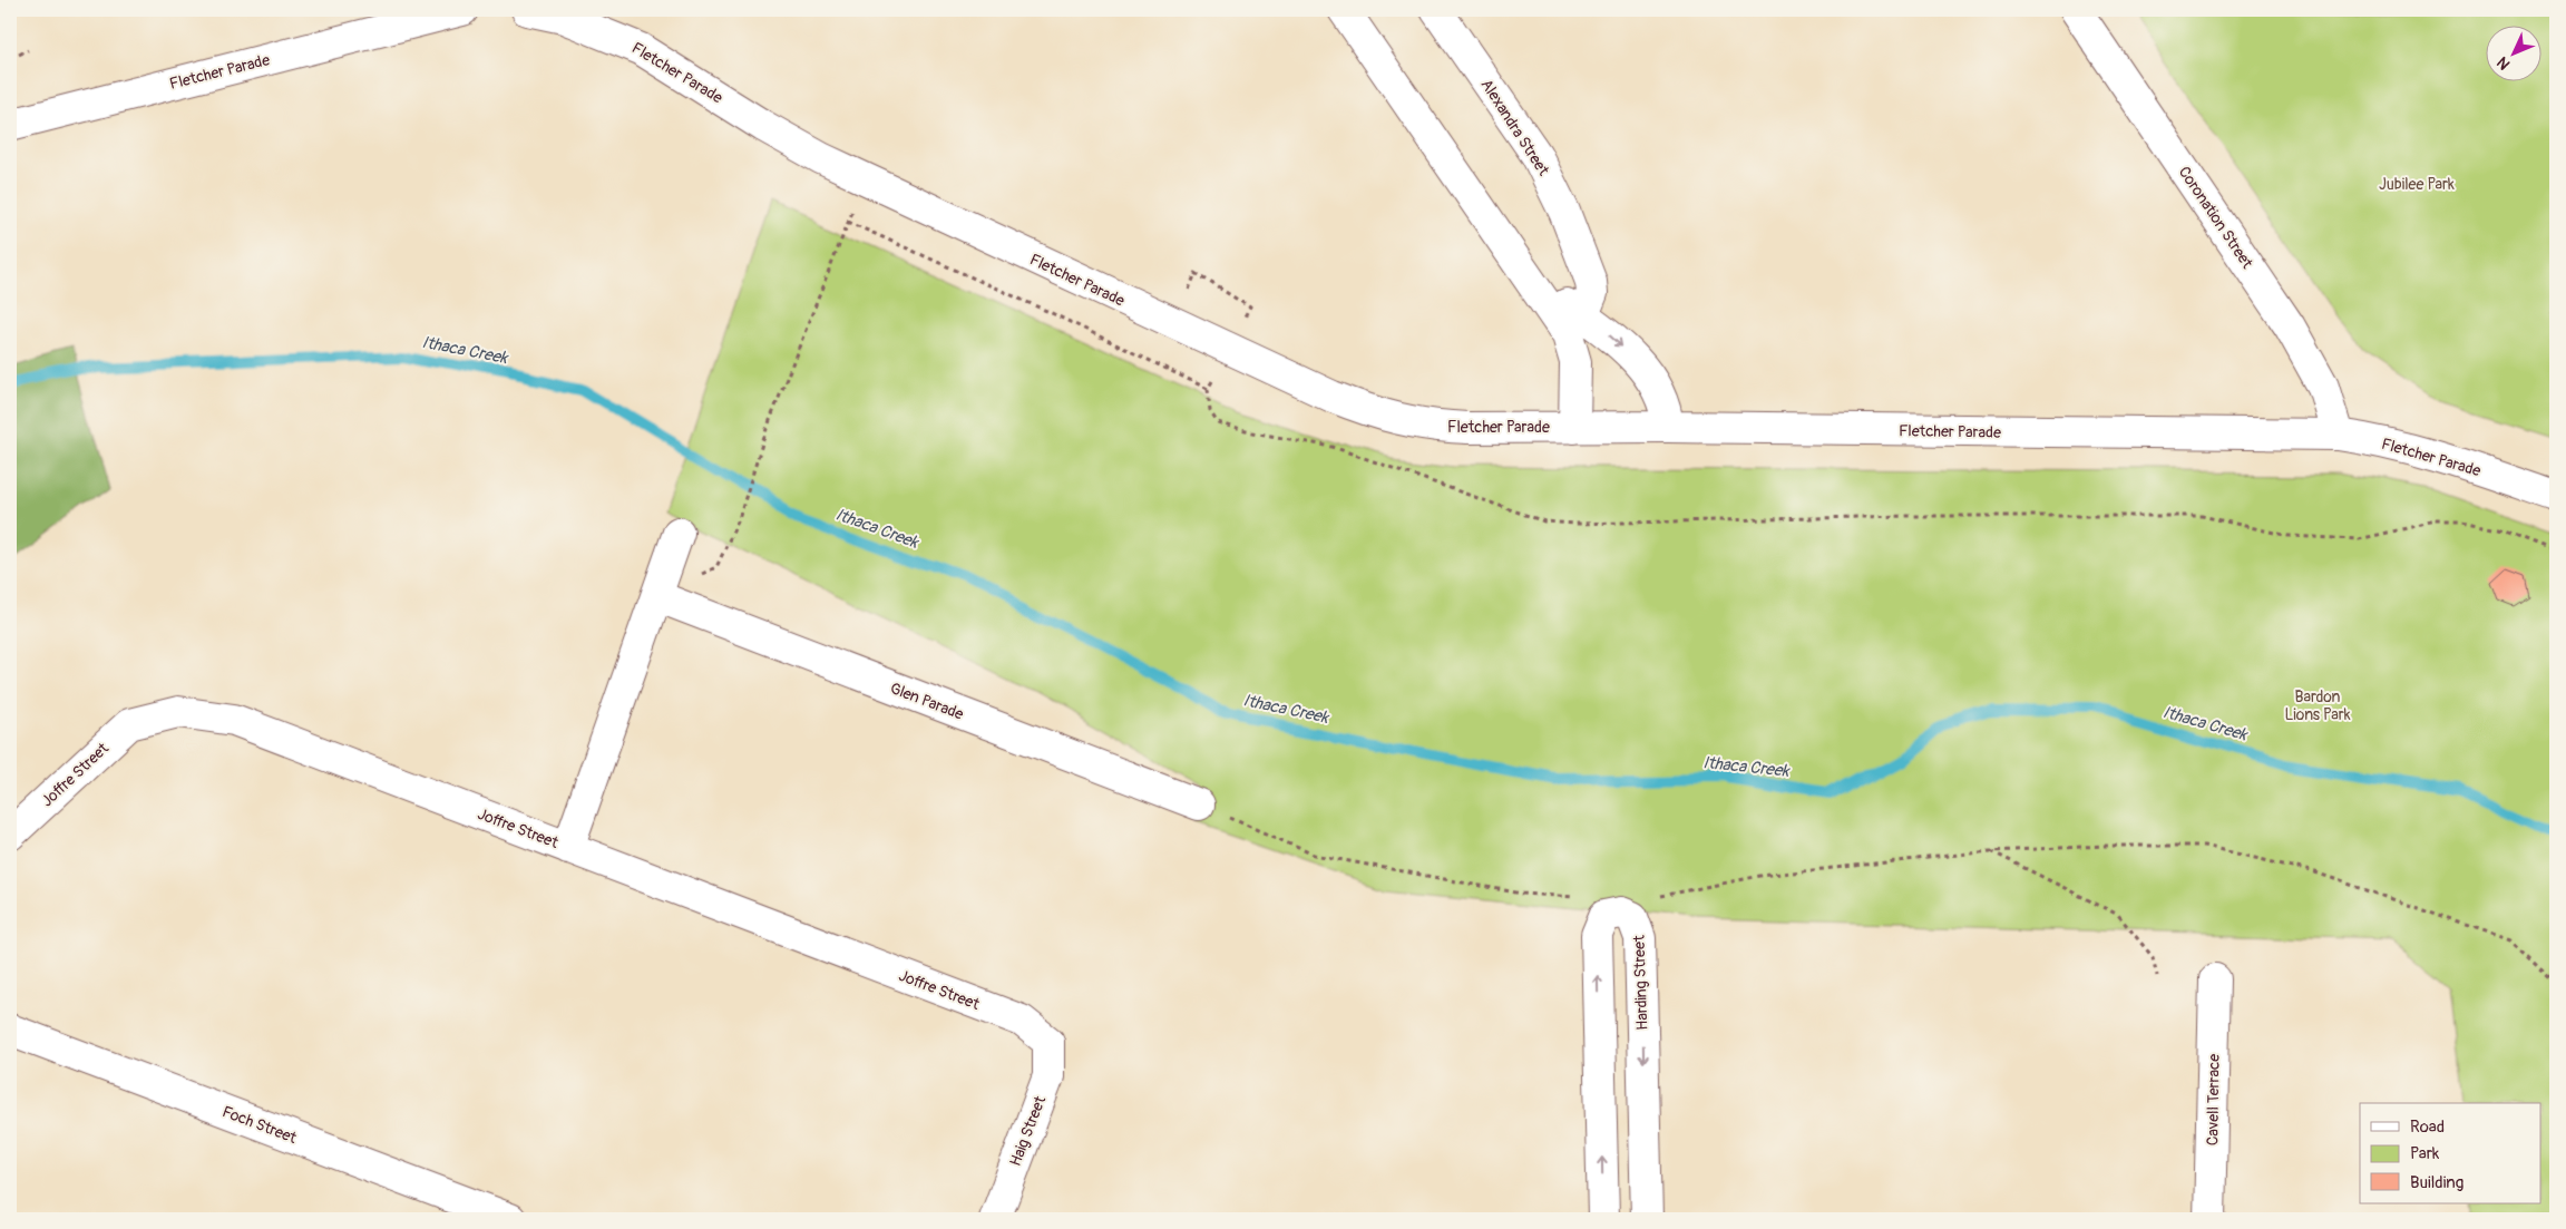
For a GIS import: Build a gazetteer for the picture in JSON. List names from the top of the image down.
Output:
{
  "streets": {
    "street": [
      "Fletcher Parade",
      "Alexandra Street",
      "Coronation Street",
      "Glen Parade",
      "Joffre Street",
      "Harding Street",
      "Cavell Terrace",
      "Foch Street",
      "Haig Street"
    ]
  },
  "crossings": [
    ["Fletcher Parade", "Coronation Street"],
    ["Joffre Street", "Haig Street"]
  ],
  "water": ["Ithaca Creek"],
  "parks": ["Jubilee Park", "Bardon Lions Park"],
  "legend": ["Road", "Park", "Building"],
  "north": "bottom left"
}
